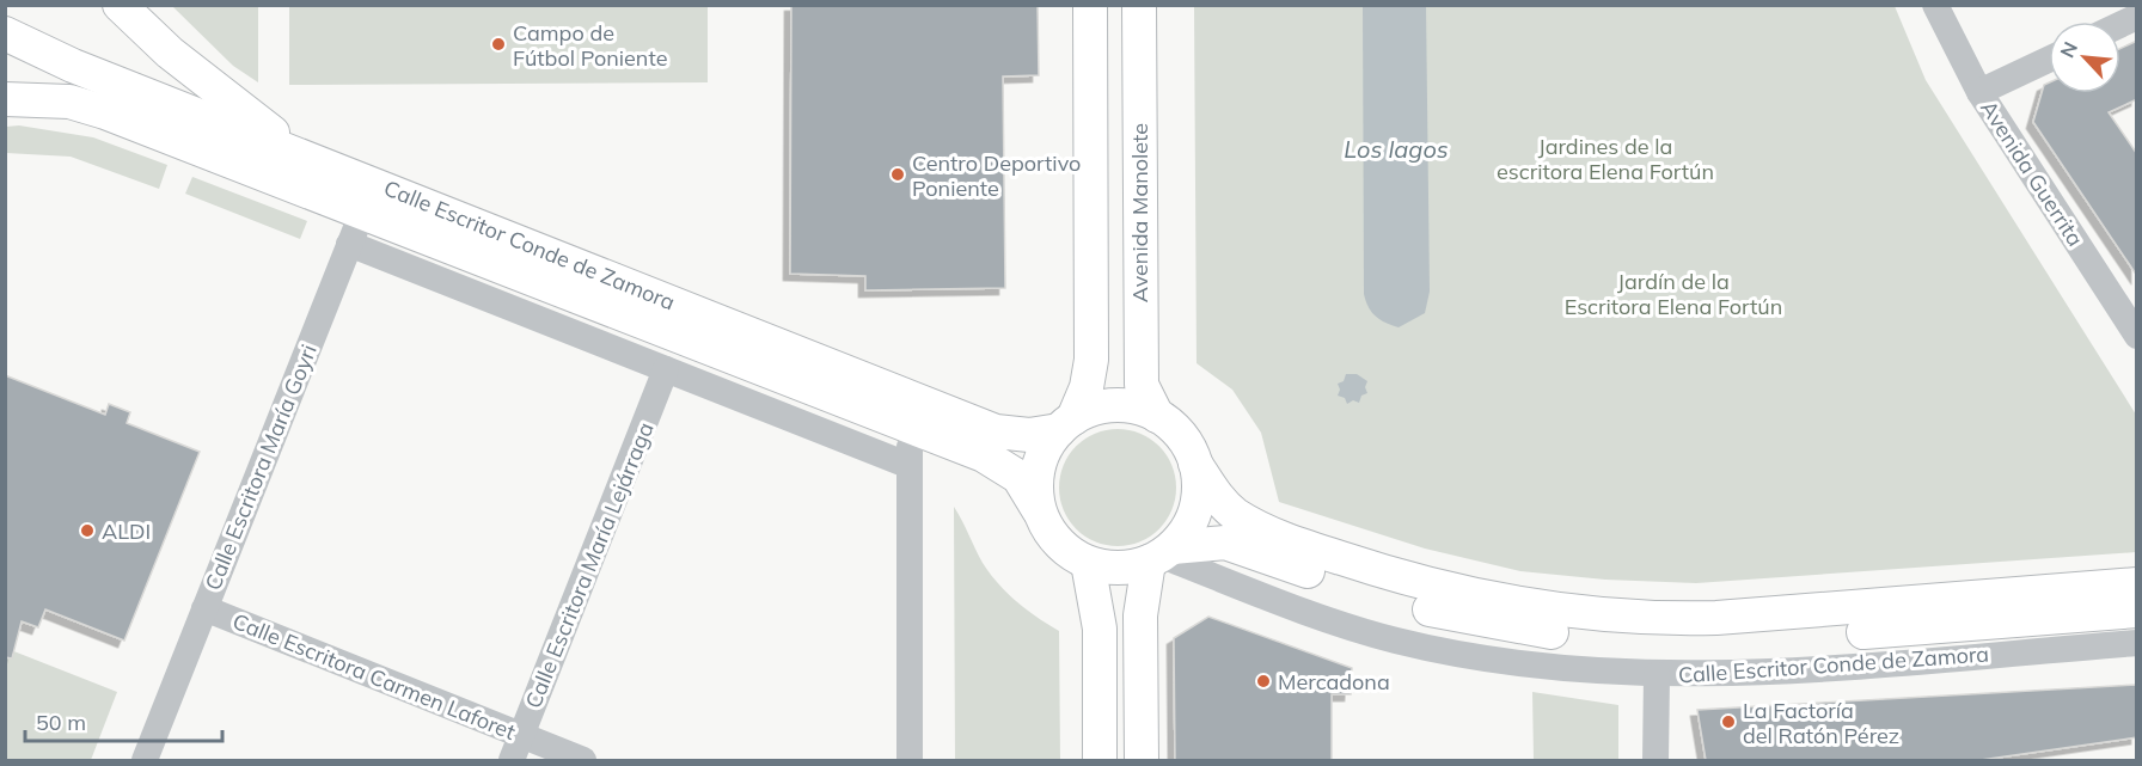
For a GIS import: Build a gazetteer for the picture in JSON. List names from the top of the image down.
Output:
{
  "streets": {
    "main road": ["Avenida Manolete", "Calle Escritor Conde de Zamora"],
    "street": [
      "Avenida Guerrita",
      "Calle Escritora María Goyri",
      "Calle Escritora María Lejárraga",
      "Calle Escritora Carmen Laforet"
    ]
  },
  "crossings": [
    ["Avenida Manolete", "Calle Escritor Conde de Zamora"],
    ["Calle Escritor Conde de Zamora", "Calle Escritora María Goyri"],
    ["Calle Escritora María Goyri", "Calle Escritora Carmen Laforet"],
    ["Calle Escritora María Lejárraga", "Calle Escritora Carmen Laforet"]
  ],
  "water": ["Los lagos"],
  "parks": ["Jardines de la escritora Elena Fortún", "Jardín de la Escritora Elena Fortún"],
  "places": [
    "Campo de Fútbol Poniente",
    "Centro Deportivo Poniente",
    "ALDI",
    "Mercadona",
    "La Factoría del Ratón Pérez"
  ],
  "scale_bar": "50 m",
  "north": "top left"
}
